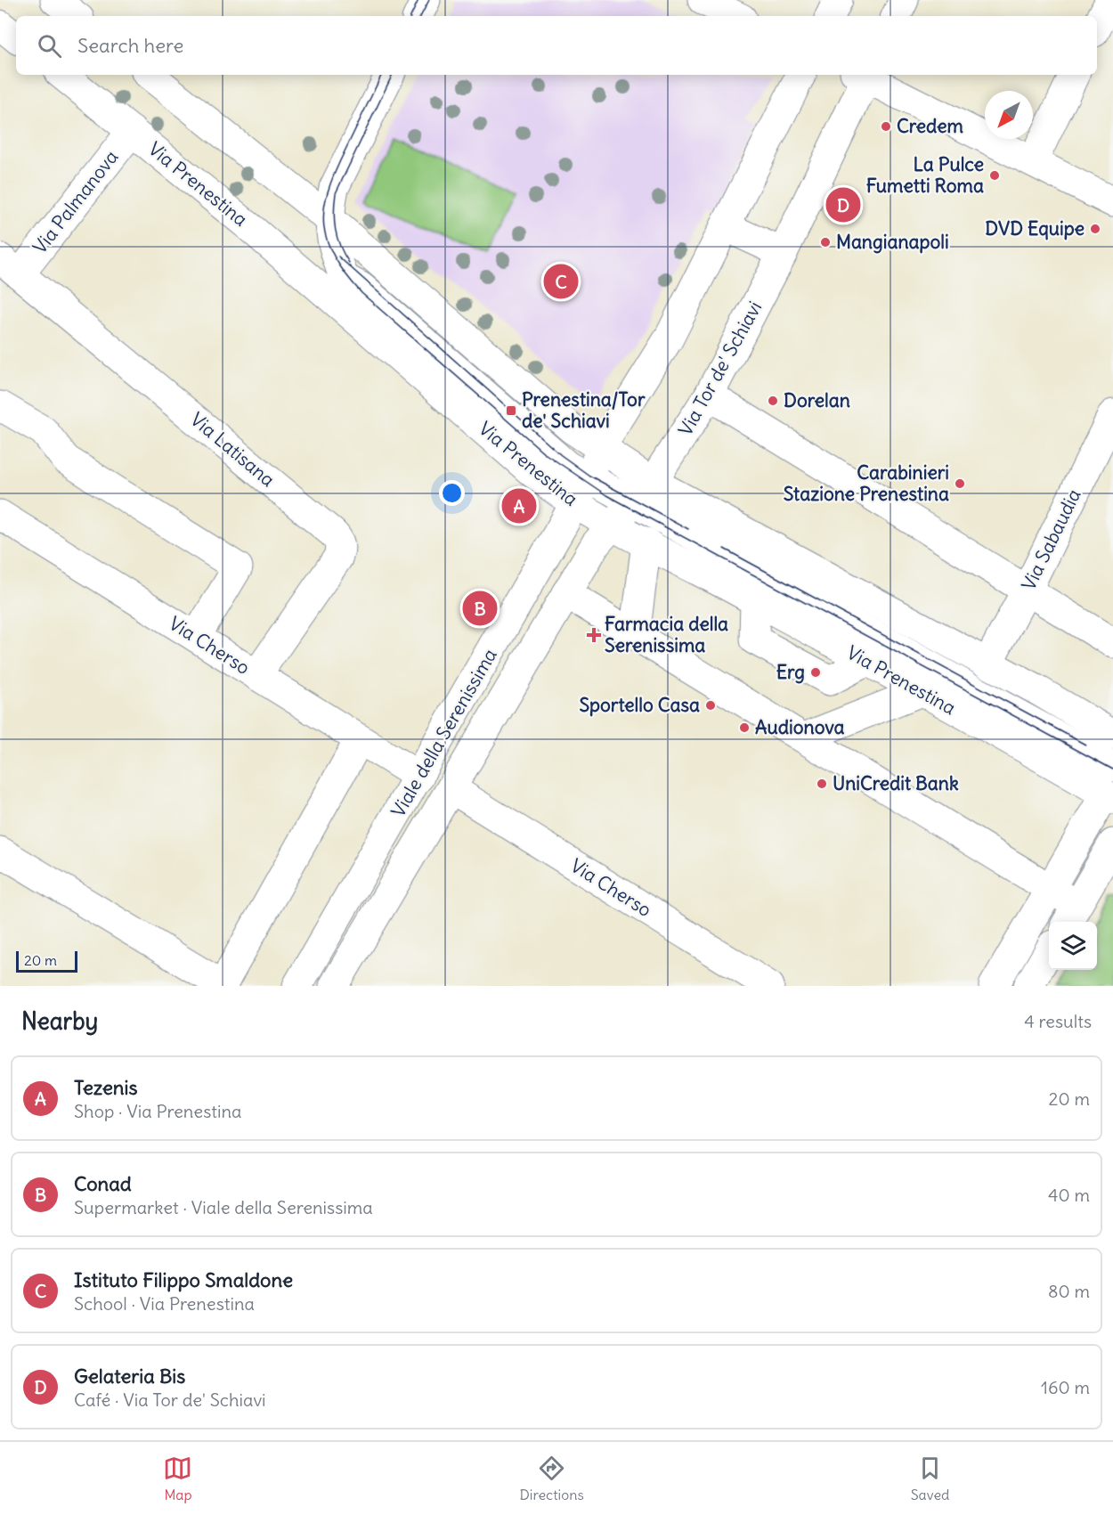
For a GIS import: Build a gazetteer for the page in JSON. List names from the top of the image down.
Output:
{
  "streets": {
    "street": [
      "Via Prenestina",
      "Via Palmanova",
      "Via Tor de' Schiavi",
      "Via Latisana",
      "Via Sabaudia",
      "Via Cherso",
      "Viale della Serenissima"
    ]
  },
  "crossings": [
    ["Via Prenestina", "Via Palmanova"],
    ["Via Prenestina", "Viale della Serenissima"],
    ["Via Palmanova", "Via Latisana"],
    ["Via Tor de' Schiavi", "Viale della Serenissima"],
    ["Via Latisana", "Via Cherso"],
    ["Via Cherso", "Viale della Serenissima"]
  ],
  "places": {
    "other": [
      "Credem",
      "La Pulce Fumetti Roma",
      "DVD Equipe",
      "Mangianapoli",
      "Dorelan",
      "Carabinieri Stazione Prenestina",
      "Erg",
      "Sportello Casa",
      "Audionova",
      "UniCredit Bank"
    ],
    "transit": ["Prenestina/Tor de' Schiavi"],
    "health": ["Farmacia della Serenissima"]
  },
  "scale_bar": "20 m",
  "north": "bottom left",
  "page": {
    "search": "Search here",
    "pins": [
      "D",
      "C",
      "A",
      "B"
    ],
    "scale": "20 m",
    "heading": ["Nearby", "4 results"],
    "list": [
      {
        "mark": "A",
        "name": "Tezenis",
        "note": "Shop · Via Prenestina",
        "value": "20 m"
      },
      {
        "mark": "B",
        "name": "Conad",
        "note": "Supermarket · Viale della Serenissima",
        "value": "40 m"
      },
      {
        "mark": "C",
        "name": "Istituto Filippo Smaldone",
        "note": "School · Via Prenestina",
        "value": "80 m"
      },
      {
        "mark": "D",
        "name": "Gelateria Bis",
        "note": "Café · Via Tor de' Schiavi",
        "value": "160 m"
      }
    ],
    "nav": ["Map", "Directions", "Saved"]
  }
}
